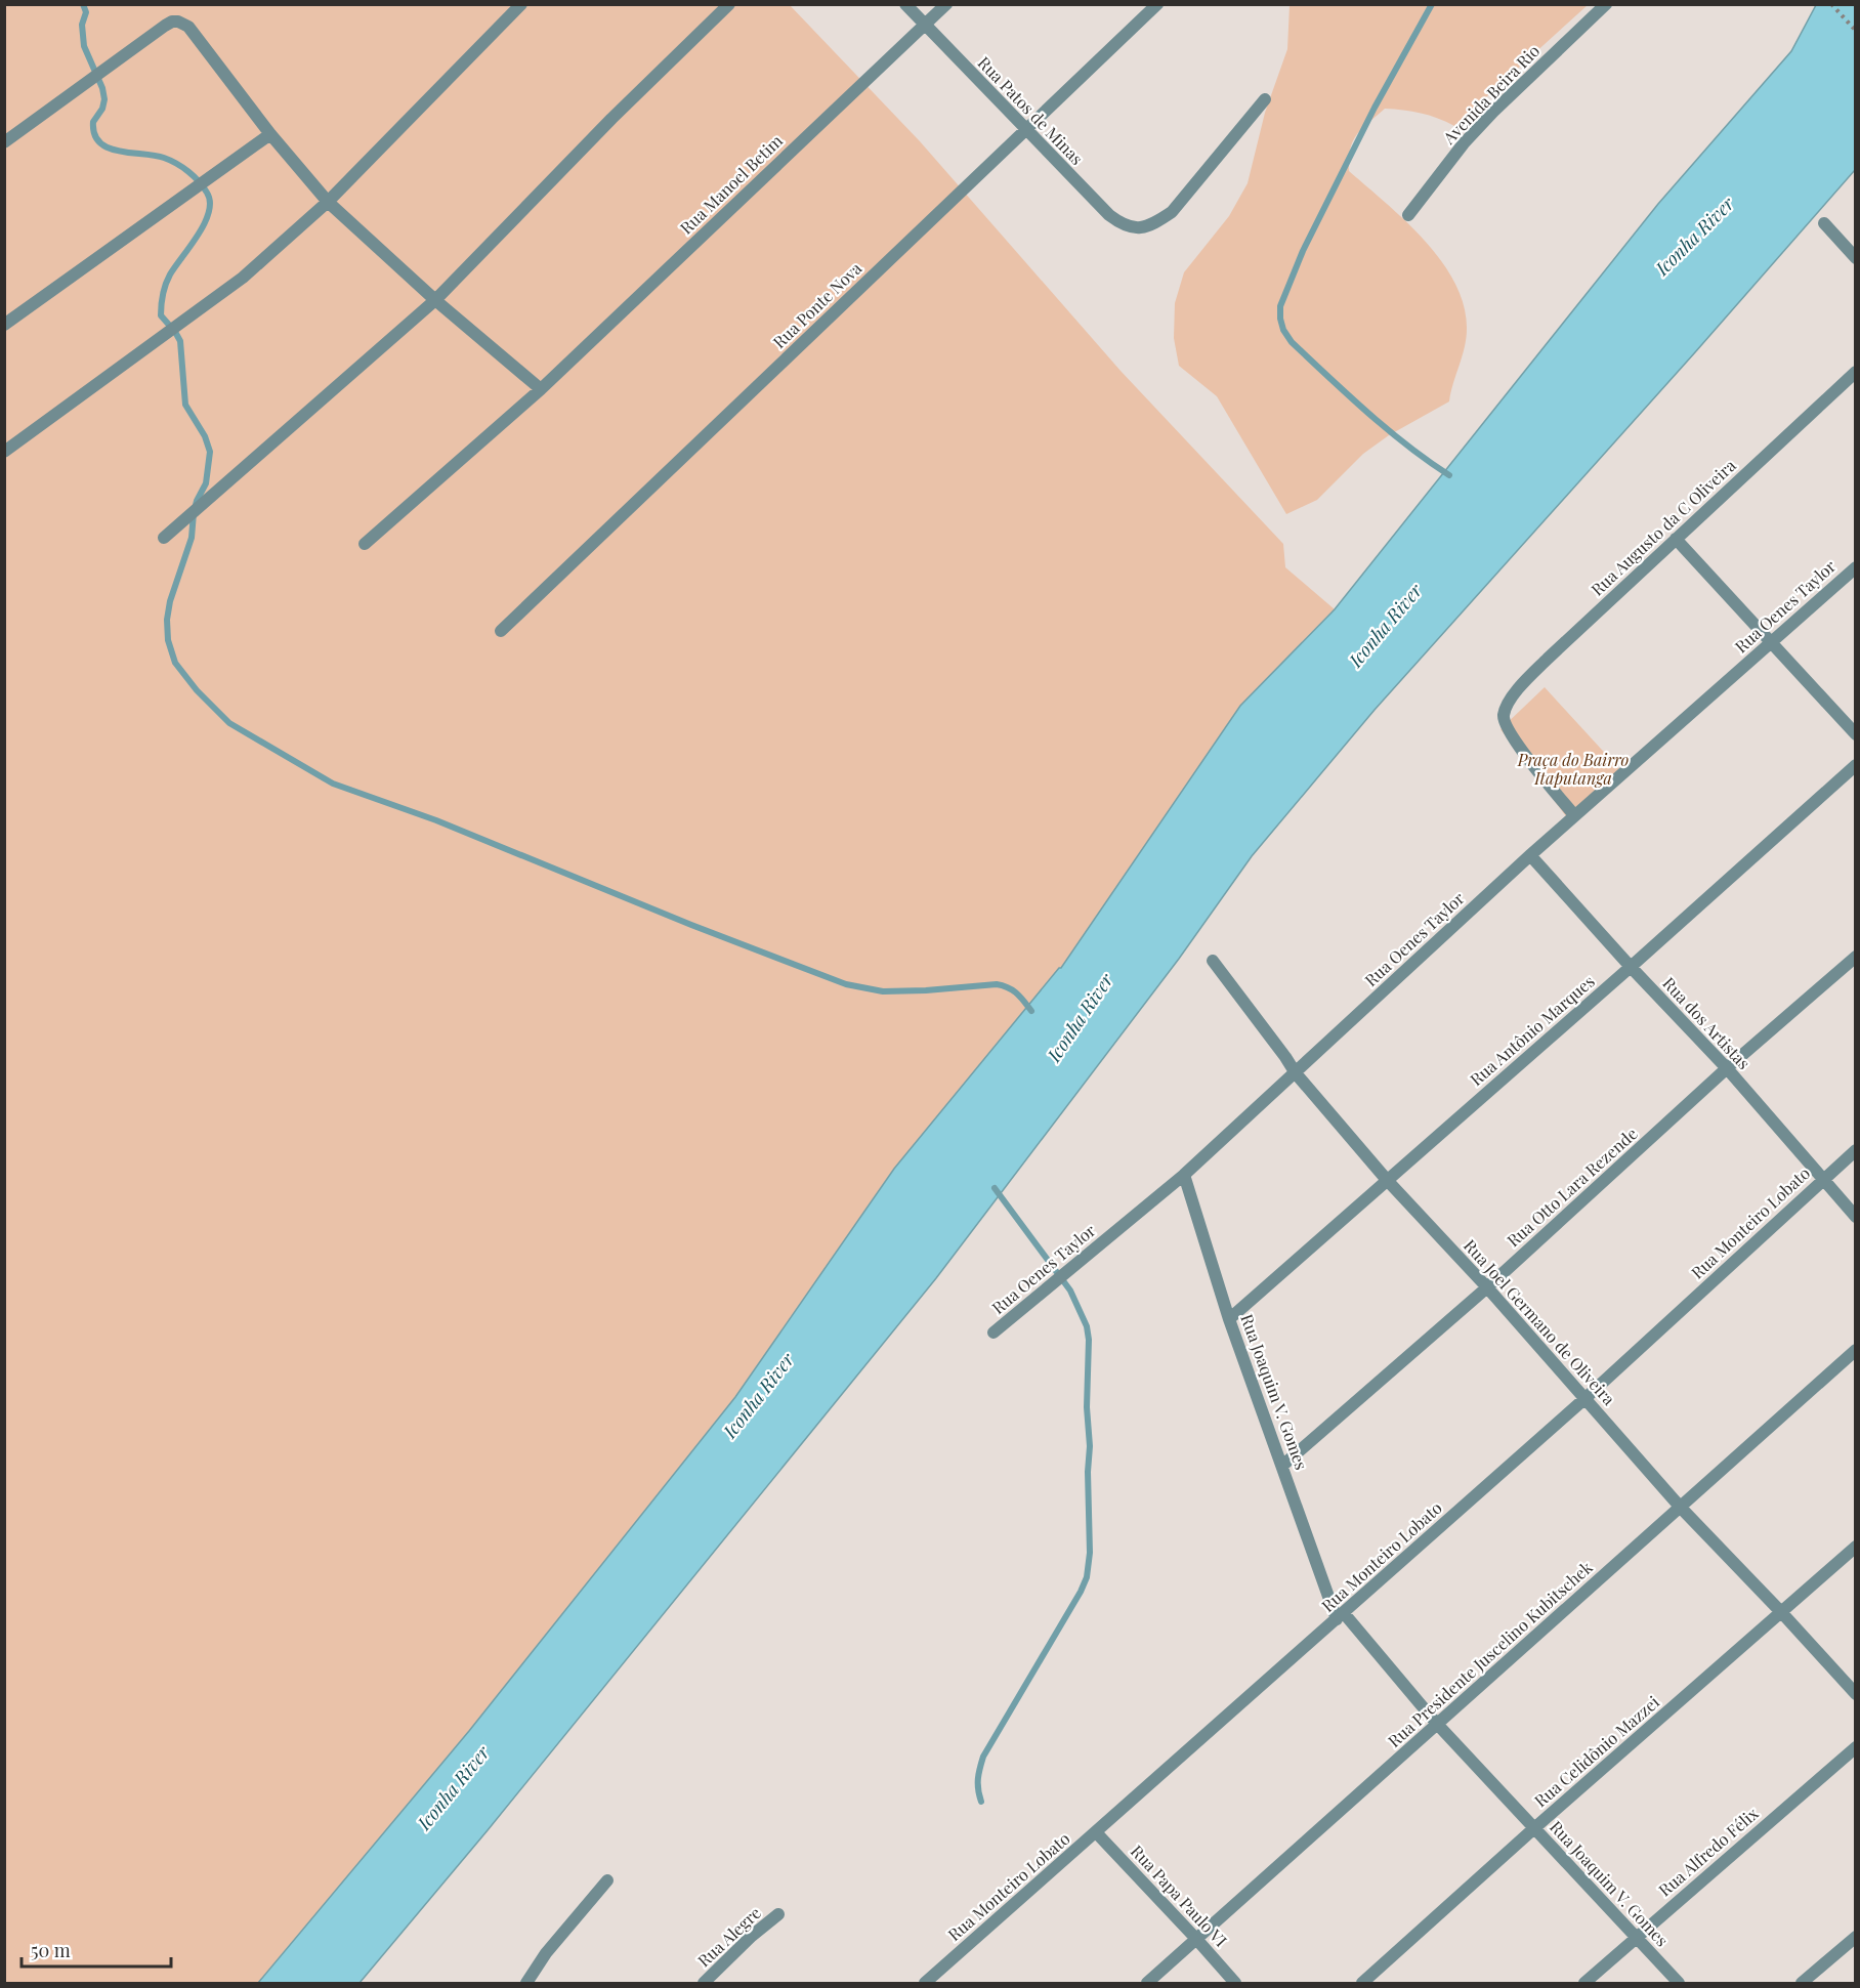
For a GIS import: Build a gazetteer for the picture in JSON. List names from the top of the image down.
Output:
{
  "streets": {
    "street": [
      "Avenida Beira Rio",
      "Rua Patos de Minas",
      "Rua Manoel Betim",
      "Rua Ponte Nova",
      "Rua Augusto da C Oliveira",
      "Rua Oenes Taylor",
      "Rua dos Artistas",
      "Rua Antônio Marques",
      "Rua Otto Lara Rezende",
      "Rua Monteiro Lobato",
      "Rua Joel Germano de Oliveira",
      "Rua Joaquim V. Gomes",
      "Rua Presidente Juscelino Kubitschek",
      "Rua Celidônio Mazzei",
      "Rua Alfredo Félix",
      "Rua Papa Paulo VI",
      "Rua Alegre"
    ]
  },
  "crossings": [
    ["Rua Patos de Minas", "Rua Manoel Betim"],
    ["Rua Patos de Minas", "Rua Ponte Nova"],
    ["Rua Augusto da C Oliveira", "Rua Oenes Taylor"],
    ["Rua Oenes Taylor", "Rua dos Artistas"],
    ["Rua Oenes Taylor", "Rua Joel Germano de Oliveira"],
    ["Rua Oenes Taylor", "Rua Joaquim V. Gomes"],
    ["Rua dos Artistas", "Rua Antônio Marques"],
    ["Rua dos Artistas", "Rua Otto Lara Rezende"],
    ["Rua dos Artistas", "Rua Monteiro Lobato"],
    ["Rua Antônio Marques", "Rua Joel Germano de Oliveira"],
    ["Rua Antônio Marques", "Rua Joaquim V. Gomes"],
    ["Rua Otto Lara Rezende", "Rua Joel Germano de Oliveira"],
    ["Rua Otto Lara Rezende", "Rua Joaquim V. Gomes"],
    ["Rua Monteiro Lobato", "Rua Joel Germano de Oliveira"],
    ["Rua Monteiro Lobato", "Rua Joaquim V. Gomes"],
    ["Rua Monteiro Lobato", "Rua Papa Paulo VI"],
    ["Rua Joel Germano de Oliveira", "Rua Presidente Juscelino Kubitschek"],
    ["Rua Joel Germano de Oliveira", "Rua Celidônio Mazzei"],
    ["Rua Joaquim V. Gomes", "Rua Presidente Juscelino Kubitschek"],
    ["Rua Joaquim V. Gomes", "Rua Celidônio Mazzei"],
    ["Rua Joaquim V. Gomes", "Rua Alfredo Félix"],
    ["Rua Presidente Juscelino Kubitschek", "Rua Papa Paulo VI"]
  ],
  "water": ["Iconha River"],
  "parks": ["Praça do Bairro Itaputanga"],
  "scale_bar": "50 m"
}
